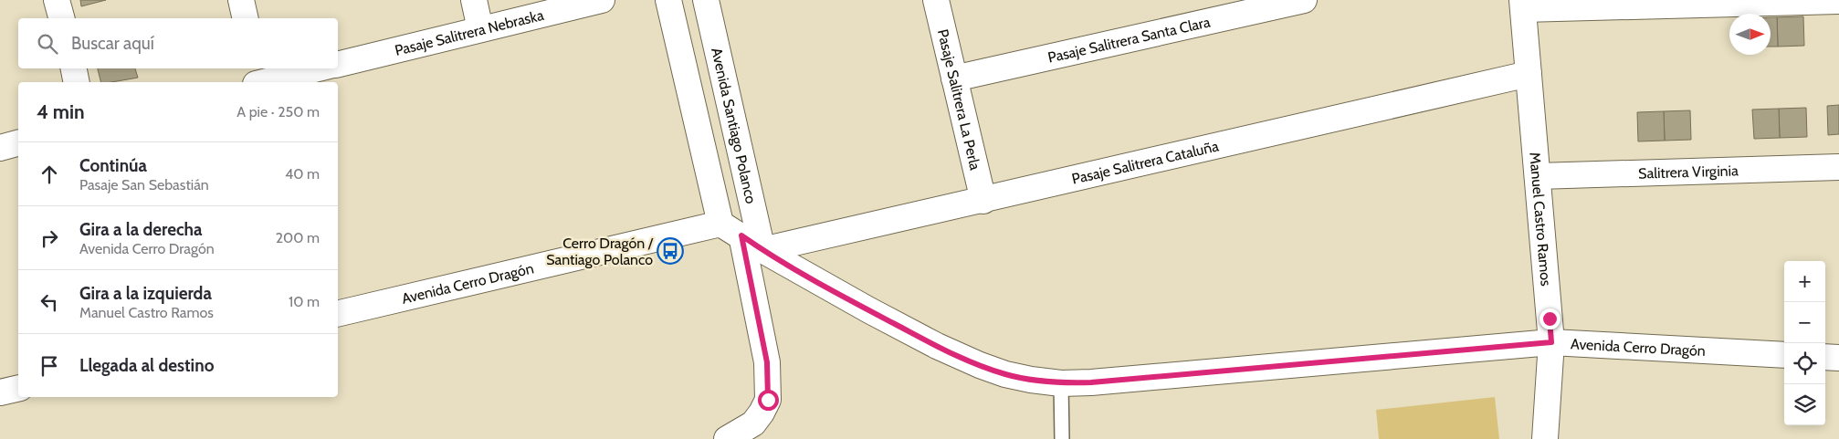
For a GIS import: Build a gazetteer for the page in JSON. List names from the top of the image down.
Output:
{
  "streets": {
    "street": [
      "Pasaje Salitrera Nebraska",
      "Pasaje Salitrera Santa Clara",
      "Pasaje Salitrera La Perla",
      "Avenida Santiago Polanco",
      "Pasaje Salitrera Cataluña",
      "Salitrera Virginia",
      "Manuel Castro Ramos",
      "Avenida Cerro Dragón"
    ]
  },
  "crossings": [
    ["Pasaje Salitrera Santa Clara", "Pasaje Salitrera La Perla"],
    ["Pasaje Salitrera La Perla", "Pasaje Salitrera Cataluña"],
    ["Avenida Santiago Polanco", "Pasaje Salitrera Cataluña"],
    ["Avenida Santiago Polanco", "Avenida Cerro Dragón"],
    ["Pasaje Salitrera Cataluña", "Manuel Castro Ramos"],
    ["Pasaje Salitrera Cataluña", "Avenida Cerro Dragón"],
    ["Salitrera Virginia", "Manuel Castro Ramos"],
    ["Manuel Castro Ramos", "Avenida Cerro Dragón"]
  ],
  "places": {
    "bus stop": ["Cerro Dragón / Santiago Polanco"]
  },
  "north": "right",
  "page": {
    "search": "Buscar aquí",
    "heading": ["4 min", "A pie · 250 m"],
    "list": [
      ["Continúa", "Pasaje San Sebastián", "40 m"],
      ["Gira a la derecha", "Avenida Cerro Dragón", "200 m"],
      ["Gira a la izquierda", "Manuel Castro Ramos", "10 m"],
      "Llegada al destino"
    ],
    "map_buttons": ["+", "−"]
  }
}
